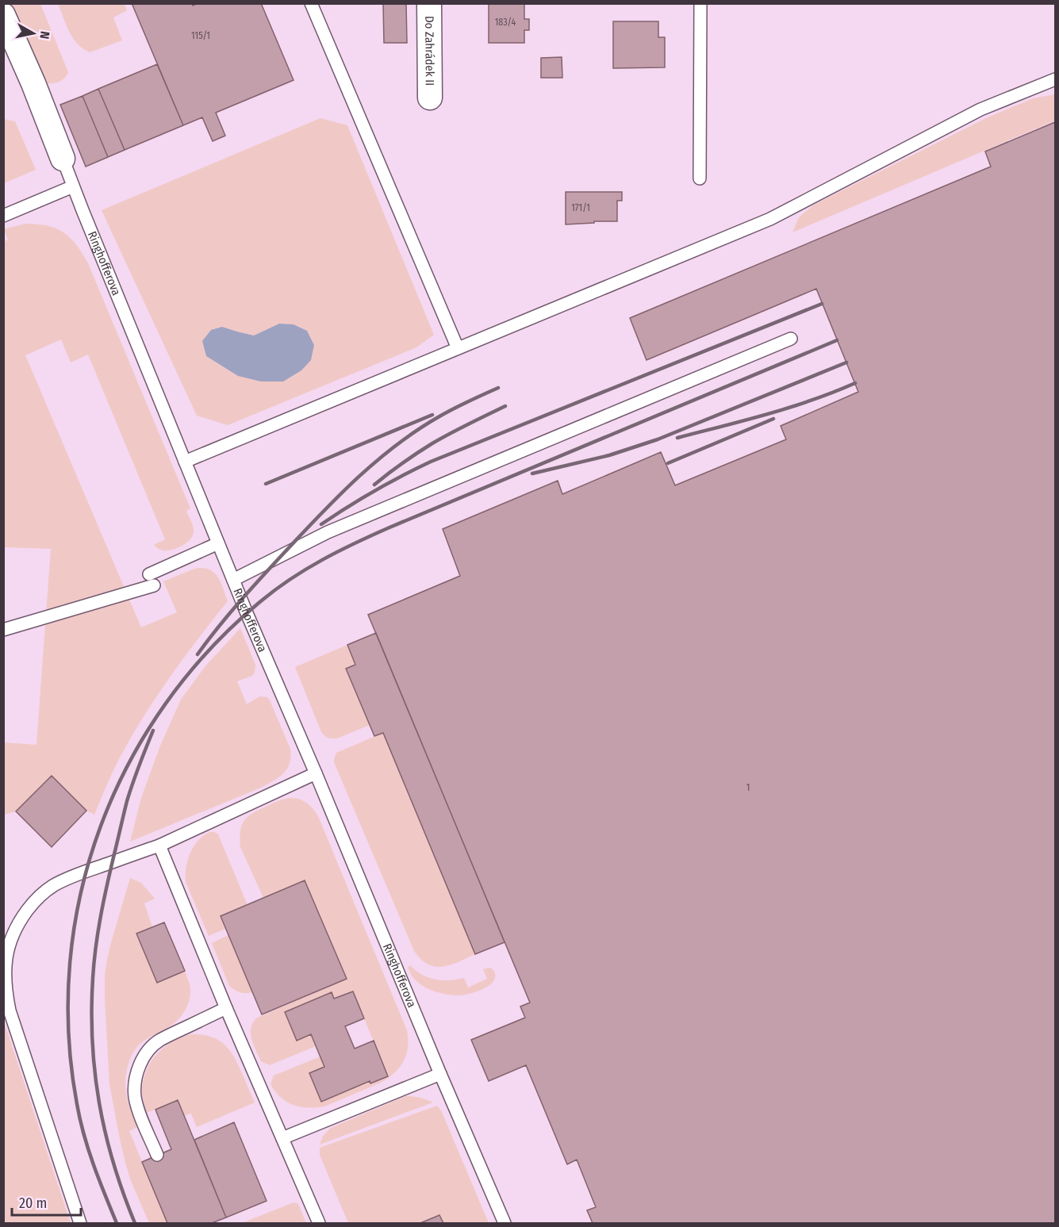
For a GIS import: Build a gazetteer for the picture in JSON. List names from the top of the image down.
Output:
{
  "streets": {
    "street": ["Do Zahrádek II", "Ringhofferova"]
  },
  "house_numbers": [
    "183/4",
    "115/1",
    "171/1",
    "1"
  ],
  "scale_bar": "20 m",
  "north": "right"
}
